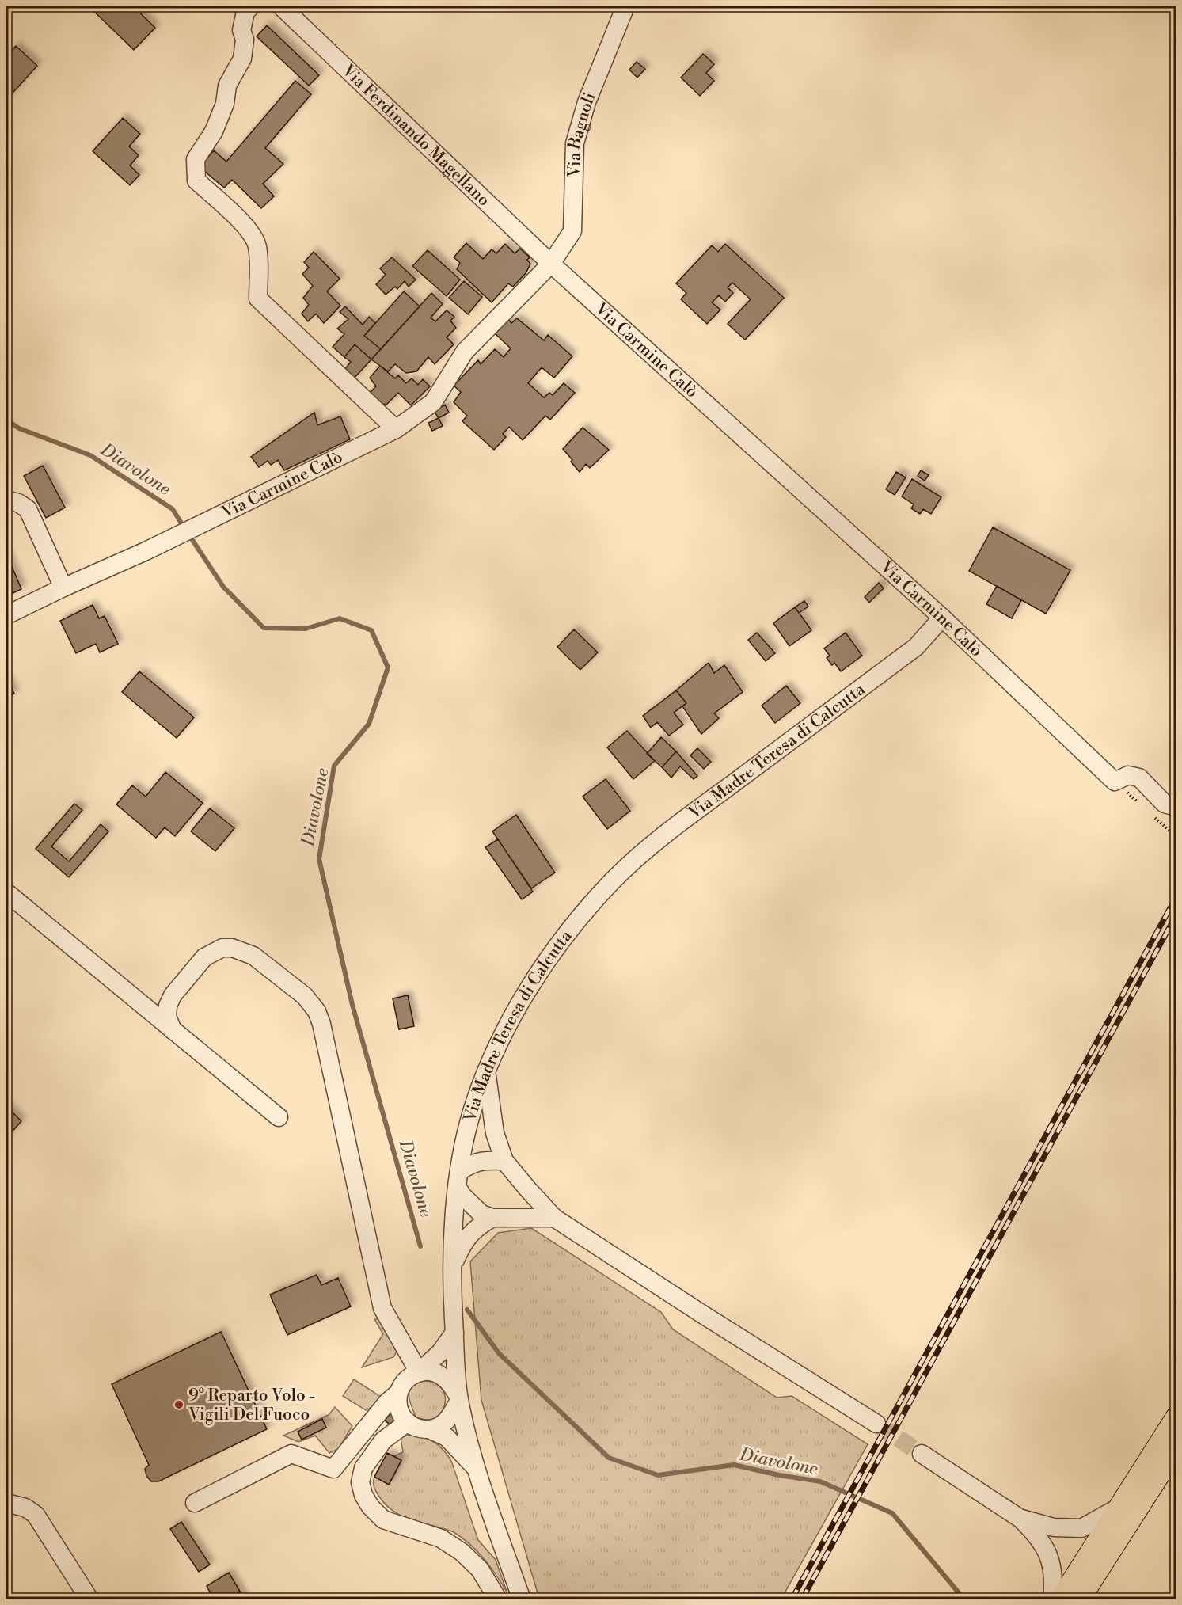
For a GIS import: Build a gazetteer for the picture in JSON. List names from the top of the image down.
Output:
{
  "streets": {
    "street": [
      "Via Ferdinando Magellano",
      "Via Bagnoli",
      "Via Carmine Calò",
      "Via Madre Teresa di Calcutta"
    ]
  },
  "crossings": [
    ["Via Ferdinando Magellano", "Via Bagnoli"],
    ["Via Ferdinando Magellano", "Via Carmine Calò"],
    ["Via Bagnoli", "Via Carmine Calò"],
    ["Via Carmine Calò", "Via Madre Teresa di Calcutta"]
  ],
  "water": ["Diavolone"],
  "places": ["9º Reparto Volo - Vigili Del Fuoco"]
}
